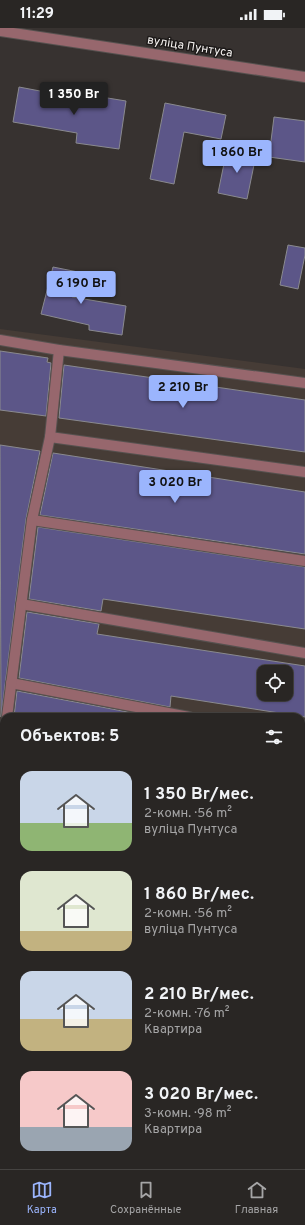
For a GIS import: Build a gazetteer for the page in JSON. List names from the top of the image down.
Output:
{
  "streets": {
    "street": ["вуліца Пунтуса"]
  },
  "page": {
    "status": "11:29",
    "price": [
      "1 350 Br",
      "1 860 Br",
      "6 190 Br",
      "2 210 Br",
      "3 020 Br"
    ],
    "heading": "Объектов: 5",
    "list": [
      {
        "name": "1 350 Br/мес.",
        "note": "2-комн. · 56 m² · вуліца Пунтуса"
      },
      {
        "name": "1 860 Br/мес.",
        "note": "2-комн. · 56 m² · вуліца Пунтуса"
      },
      {
        "name": "2 210 Br/мес.",
        "note": "2-комн. · 76 m² · Квартира"
      },
      {
        "name": "3 020 Br/мес.",
        "note": "3-комн. · 98 m² · Квартира"
      }
    ],
    "tabs": ["Карта", "Сохранённые", "Главная"]
  }
}
